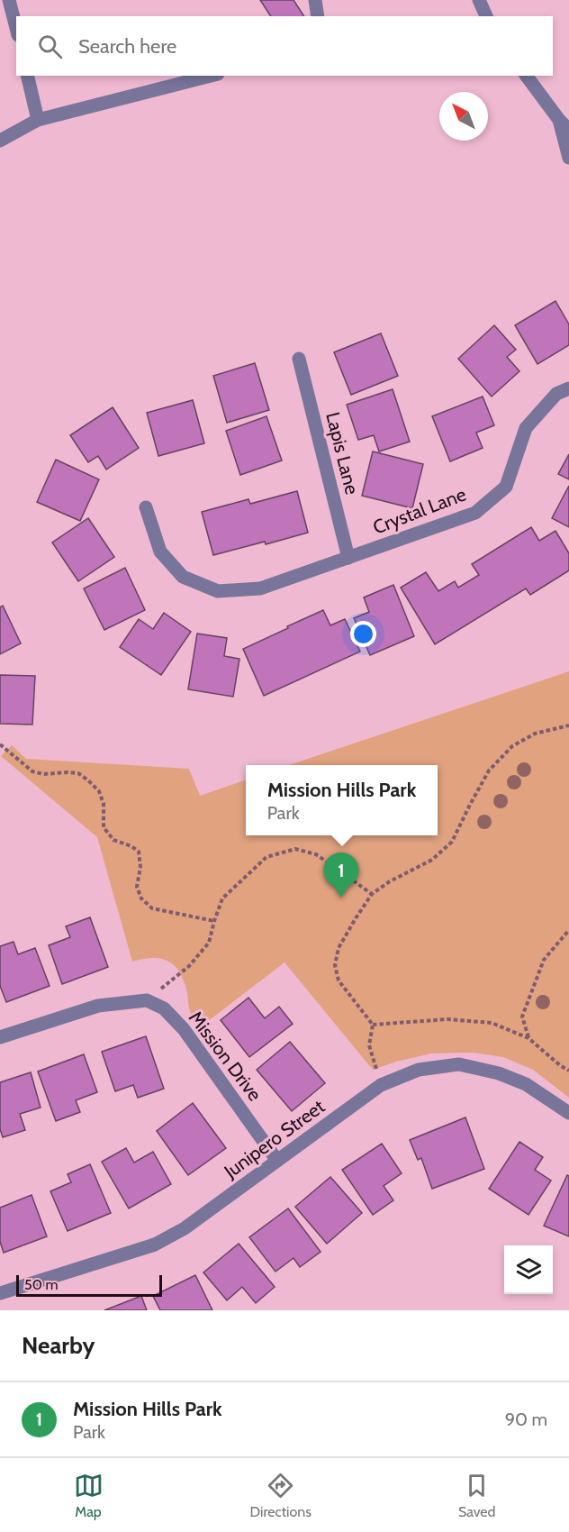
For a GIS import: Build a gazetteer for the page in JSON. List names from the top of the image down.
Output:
{
  "streets": {
    "street": [
      "Lapis Lane",
      "Crystal Lane",
      "Mission Drive",
      "Junipero Street"
    ]
  },
  "crossings": [
    ["Lapis Lane", "Crystal Lane"],
    ["Mission Drive", "Junipero Street"]
  ],
  "scale_bar": "50 m",
  "north": "top left",
  "page": {
    "search": "Search here",
    "popup": ["Mission Hills Park", "Park"],
    "pins": "1",
    "scale": "50 m",
    "heading": "Nearby",
    "list": [
      {
        "mark": "1",
        "name": "Mission Hills Park",
        "note": "Park",
        "value": "90 m"
      }
    ],
    "nav": ["Map", "Directions", "Saved"]
  }
}
